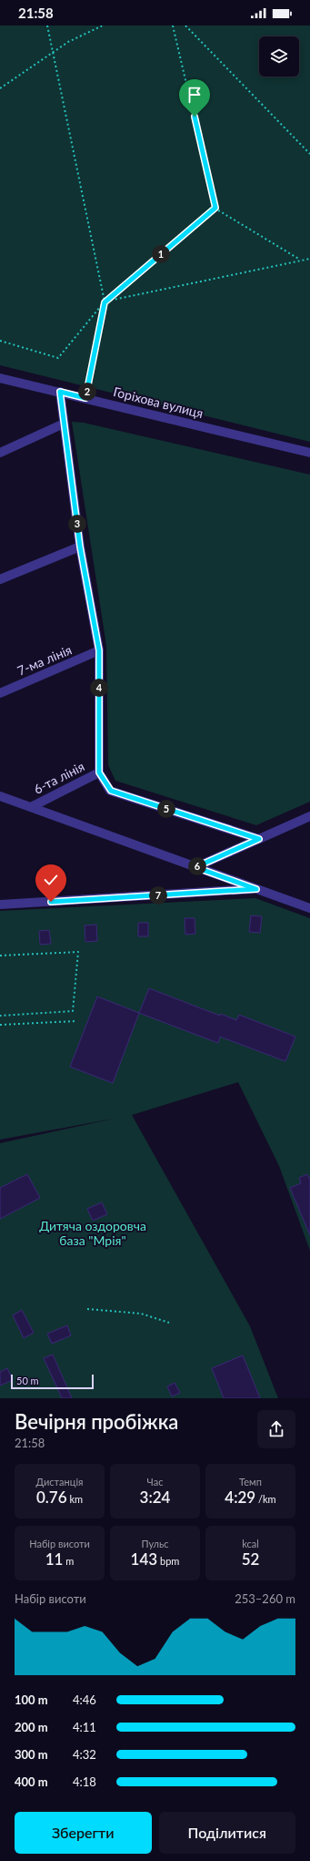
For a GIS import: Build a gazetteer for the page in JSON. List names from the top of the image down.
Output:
{
  "streets": {
    "street": ["Горіхова вулиця", "7-ма лінія", "6-та лінія"]
  },
  "parks": ["Дитяча оздоровча база \"Мрія\""],
  "scale_bar": "50 m",
  "page": {
    "status": "21:58",
    "pins": [
      "1",
      "2",
      "3",
      "4",
      "5",
      "6",
      "7"
    ],
    "scale": "50 m",
    "heading": ["Вечірня пробіжка", "21:58"],
    "stats": [
      ["Дистанція", "0.76 km"],
      ["Час", "3:24"],
      ["Темп", "4:29 /km"],
      ["Набір висоти", "11 m"],
      ["Пульс", "143 bpm"],
      ["kcal", "52"]
    ],
    "chart": ["Набір висоти", "253–260 m"],
    "list": [
      {
        "name": "100 m",
        "note": "4:46"
      },
      {
        "name": "200 m",
        "note": "4:11"
      },
      {
        "name": "300 m",
        "note": "4:32"
      },
      {
        "name": "400 m",
        "note": "4:18"
      }
    ],
    "buttons": ["Зберегти", "Поділитися"]
  }
}
